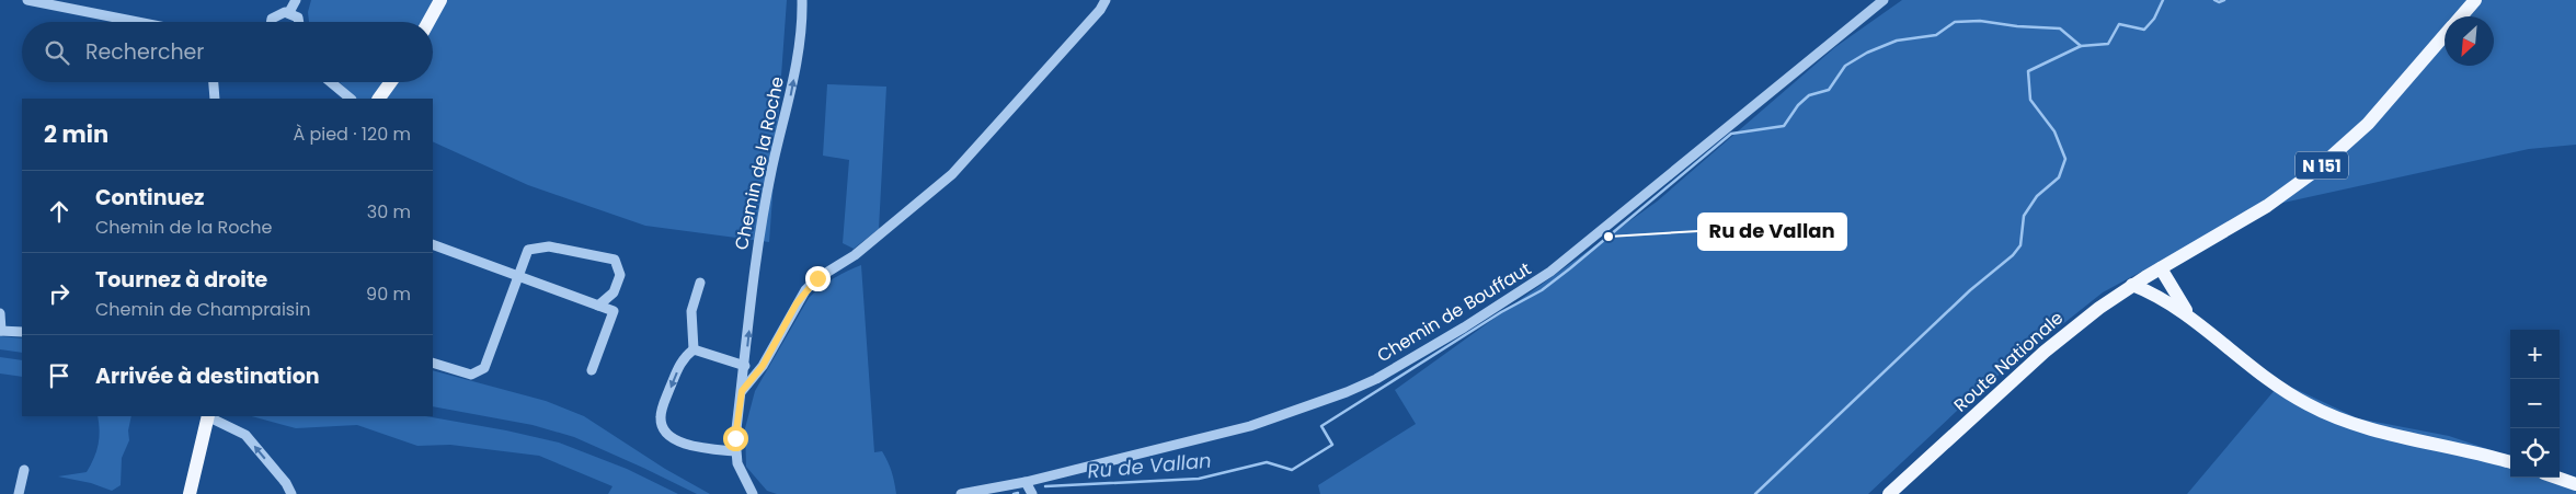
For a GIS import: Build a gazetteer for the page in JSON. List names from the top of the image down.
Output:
{
  "streets": {
    "main road": ["N 151", "Route Nationale"],
    "street": ["Chemin de la Roche", "Chemin de Bouffaut"]
  },
  "crossings": [
    ["N 151", "Route Nationale"]
  ],
  "one_way": ["Chemin de la Roche"],
  "water": ["Ru de Vallan"],
  "places": ["Ru de Vallan"],
  "north": "bottom left",
  "page": {
    "search": "Rechercher",
    "heading": ["2 min", "À pied · 120 m"],
    "list": [
      ["Continuez", "Chemin de la Roche", "30 m"],
      ["Tournez à droite", "Chemin de Champraisin", "90 m"],
      "Arrivée à destination"
    ],
    "map_buttons": ["+", "−"]
  }
}
